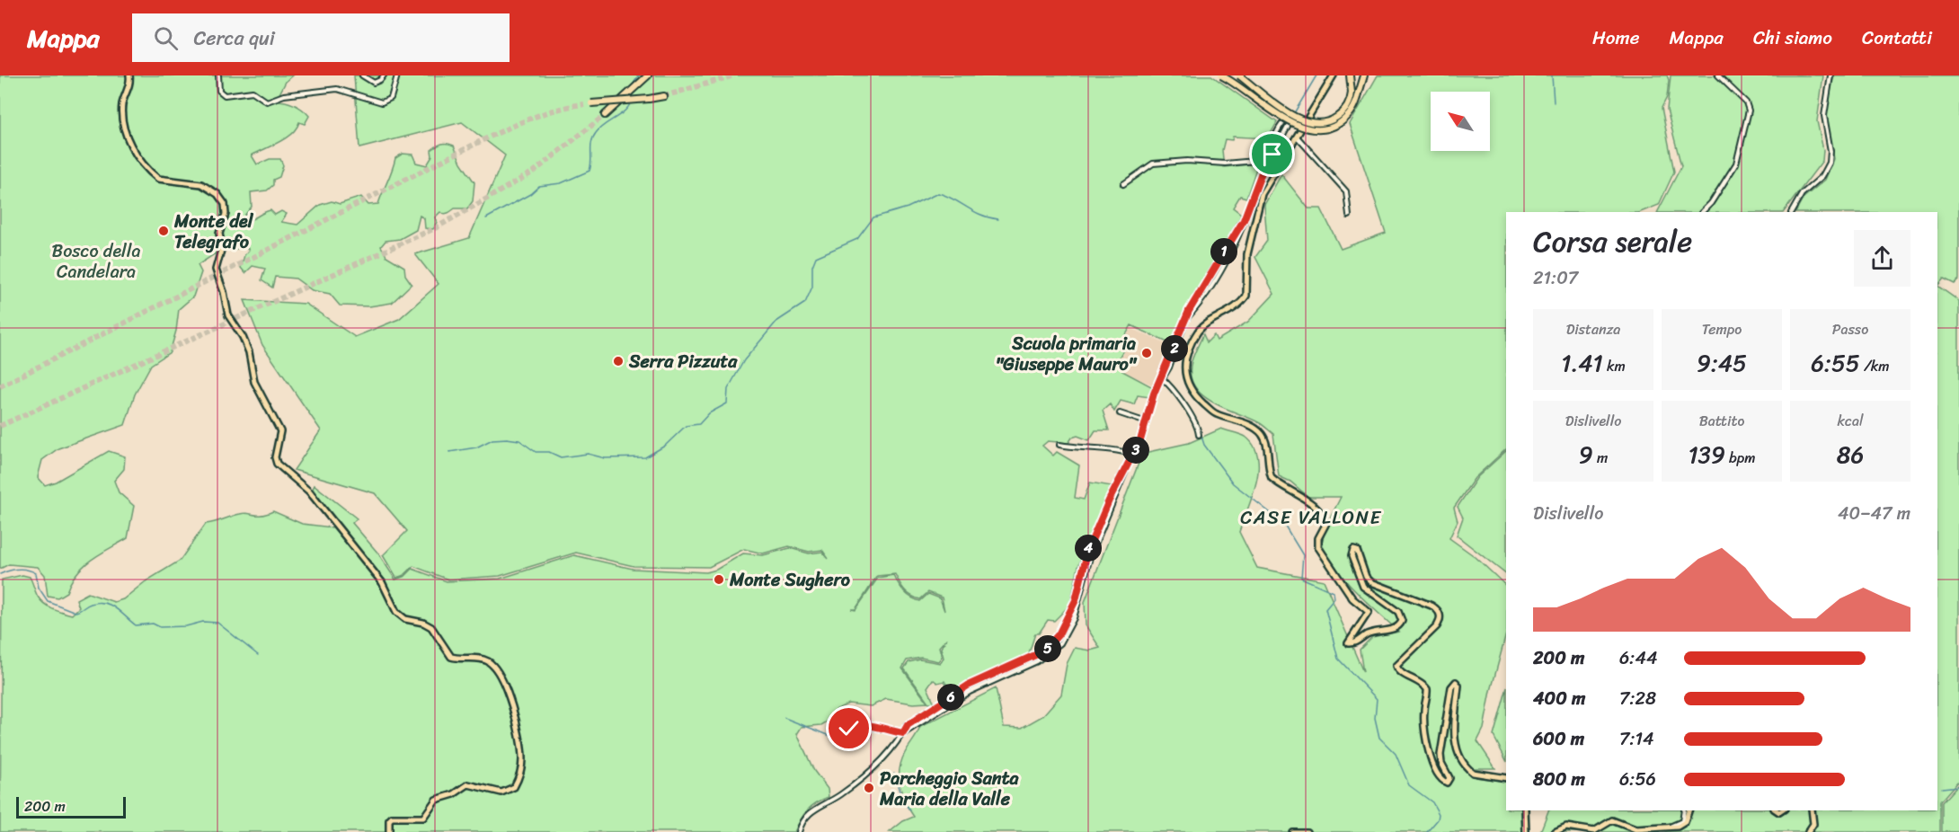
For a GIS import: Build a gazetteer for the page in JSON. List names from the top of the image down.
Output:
{
  "districts": ["CASE VALLONE"],
  "parks": ["Bosco della Candelara"],
  "places": [
    "Monte del Telegrafo",
    "Scuola primaria \"Giuseppe Mauro\"",
    "Serra Pizzuta",
    "Monte Sughero",
    "Parcheggio Santa Maria della Valle"
  ],
  "scale_bar": "200 m",
  "north": "top left",
  "page": {
    "header": "Mappa",
    "search": "Cerca qui",
    "nav": [
      "Home",
      "Mappa",
      "Chi siamo",
      "Contatti"
    ],
    "heading": ["Corsa serale", "21:07"],
    "pins": [
      "1",
      "2",
      "3",
      "4",
      "5",
      "6"
    ],
    "stats": [
      ["Distanza", "1.41 km"],
      ["Tempo", "9:45"],
      ["Passo", "6:55 /km"],
      ["Dislivello", "9 m"],
      ["Battito", "139 bpm"],
      ["kcal", "86"]
    ],
    "chart": ["Dislivello", "40–47 m"],
    "list": [
      {
        "name": "200 m",
        "note": "6:44"
      },
      {
        "name": "400 m",
        "note": "7:28"
      },
      {
        "name": "600 m",
        "note": "7:14"
      },
      {
        "name": "800 m",
        "note": "6:56"
      }
    ],
    "scale": "200 m"
  }
}
